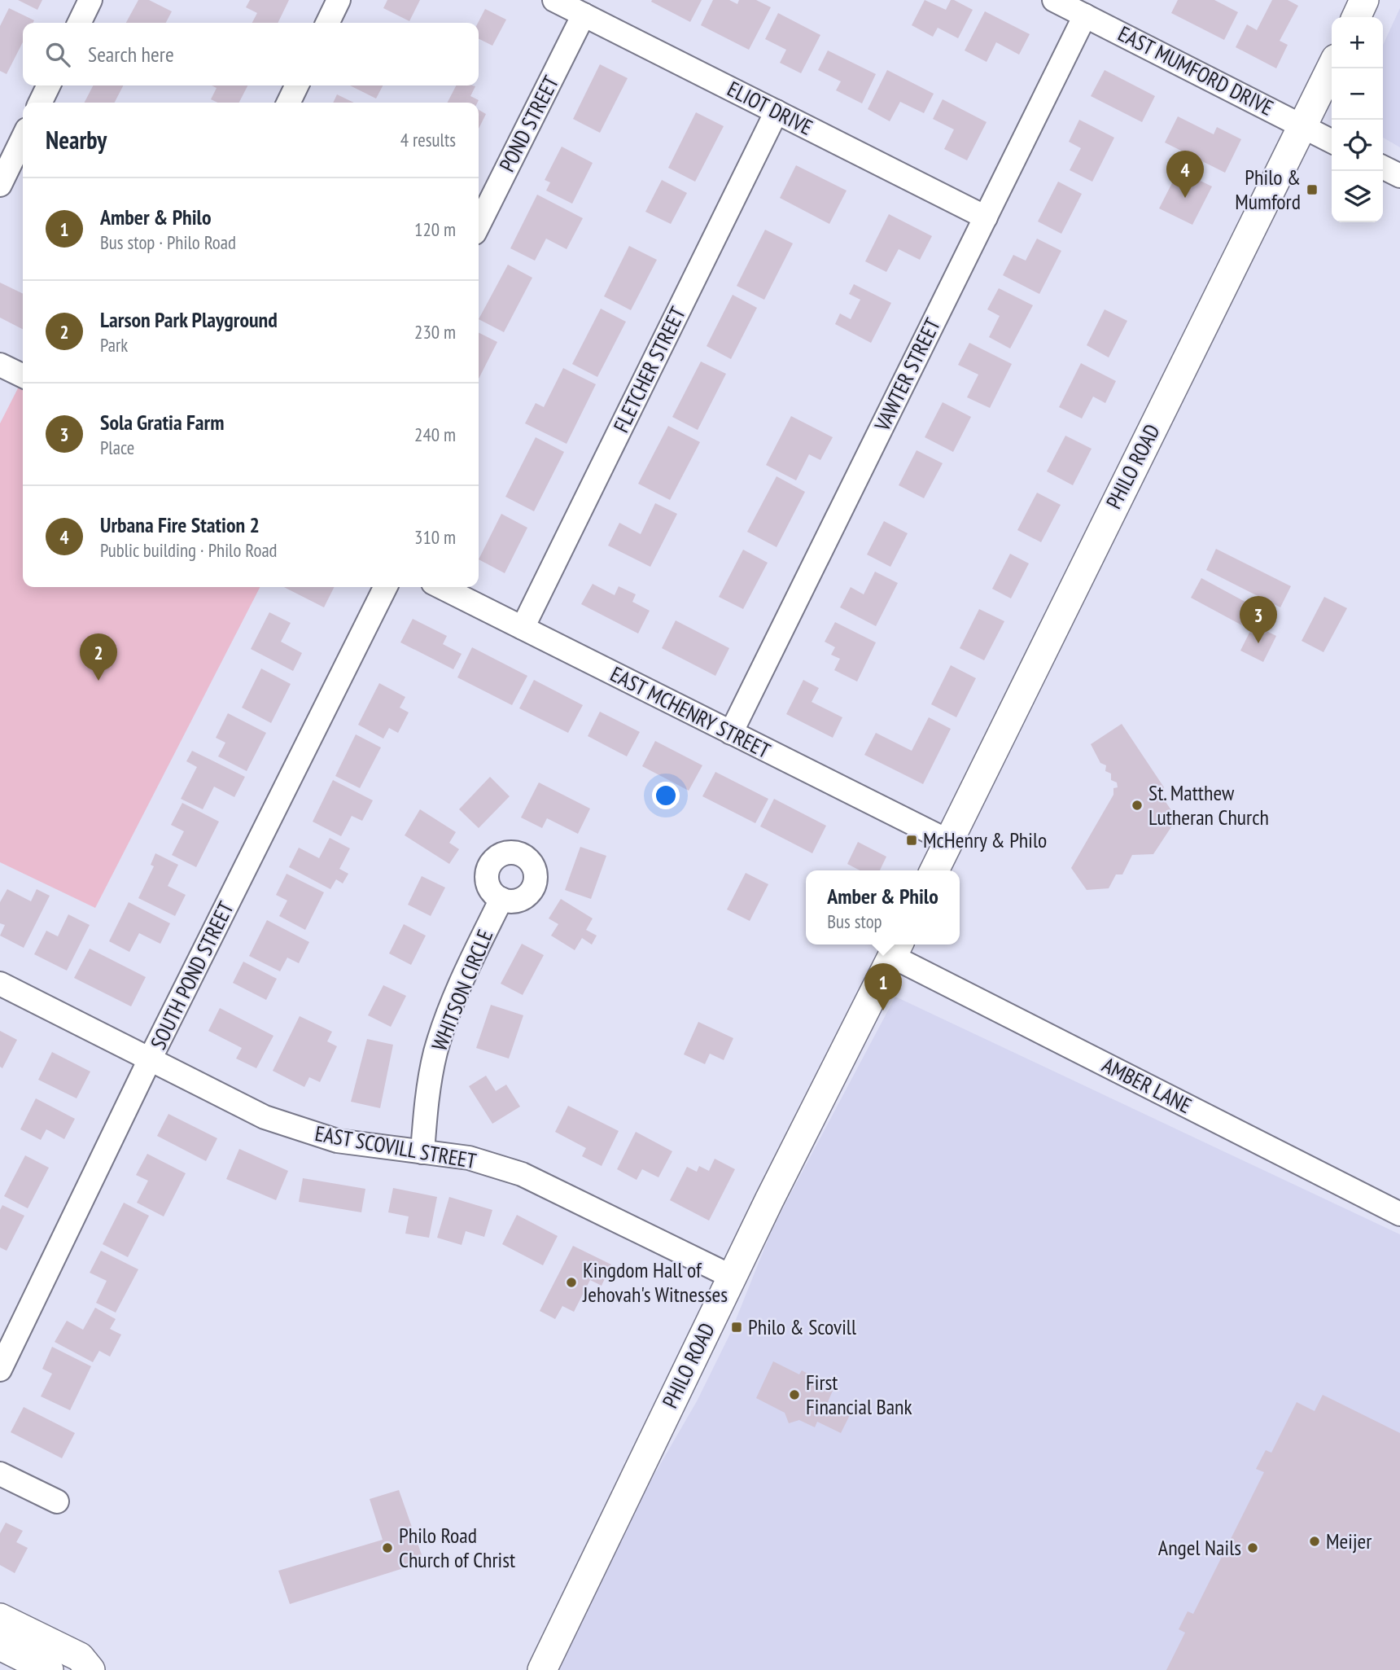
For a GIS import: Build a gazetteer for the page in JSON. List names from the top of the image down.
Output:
{
  "streets": {
    "main road": ["PHILO ROAD"],
    "street": [
      "EAST MUMFORD DRIVE",
      "ELIOT DRIVE",
      "POND STREET",
      "FLETCHER STREET",
      "VAWTER STREET",
      "EAST MCHENRY STREET",
      "SOUTH POND STREET",
      "WHITSON CIRCLE",
      "AMBER LANE",
      "EAST SCOVILL STREET"
    ]
  },
  "crossings": [
    ["EAST MUMFORD DRIVE", "VAWTER STREET"],
    ["EAST MUMFORD DRIVE", "PHILO ROAD"],
    ["ELIOT DRIVE", "POND STREET"],
    ["ELIOT DRIVE", "FLETCHER STREET"],
    ["ELIOT DRIVE", "VAWTER STREET"],
    ["FLETCHER STREET", "EAST MCHENRY STREET"],
    ["VAWTER STREET", "EAST MCHENRY STREET"],
    ["PHILO ROAD", "EAST MCHENRY STREET"],
    ["PHILO ROAD", "AMBER LANE"],
    ["PHILO ROAD", "EAST SCOVILL STREET"],
    ["SOUTH POND STREET", "EAST SCOVILL STREET"],
    ["WHITSON CIRCLE", "EAST SCOVILL STREET"]
  ],
  "places": {
    "transit": ["Philo & Mumford", "McHenry & Philo", "Philo & Scovill"],
    "other": [
      "St. Matthew Lutheran Church",
      "Kingdom Hall of Jehovah's Witnesses",
      "First Financial Bank",
      "Meijer",
      "Philo Road Church of Christ",
      "Angel Nails"
    ]
  },
  "page": {
    "map_buttons": ["+", "−"],
    "search": "Search here",
    "heading": ["Nearby", "4 results"],
    "pins": [
      "4",
      "3",
      "2",
      "1"
    ],
    "list": [
      {
        "mark": "1",
        "name": "Amber & Philo",
        "note": "Bus stop · Philo Road",
        "value": "120 m"
      },
      {
        "mark": "2",
        "name": "Larson Park Playground",
        "note": "Park",
        "value": "230 m"
      },
      {
        "mark": "3",
        "name": "Sola Gratia Farm",
        "note": "Place",
        "value": "240 m"
      },
      {
        "mark": "4",
        "name": "Urbana Fire Station 2",
        "note": "Public building · Philo Road",
        "value": "310 m"
      }
    ],
    "popup": ["Amber & Philo", "Bus stop"]
  }
}
